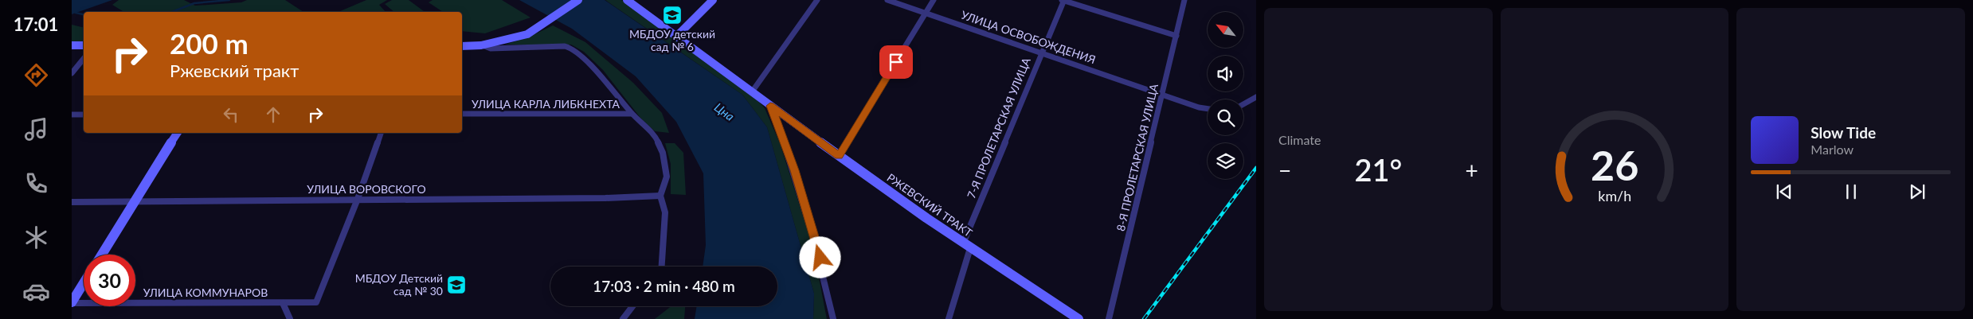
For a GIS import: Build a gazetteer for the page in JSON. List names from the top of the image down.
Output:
{
  "streets": {
    "main road": ["РЖЕВСКИЙ ТРАКТ"],
    "street": [
      "УЛИЦА ОСВОБОЖДЕНИЯ",
      "УЛИЦА КАРЛА ЛИБКНЕХТА",
      "7-Я ПРОЛЕТАРСКАЯ УЛИЦА",
      "8-Я ПРОЛЕТАРСКАЯ УЛИЦА",
      "УЛИЦА ВОРОВСКОГО",
      "УЛИЦА КОММУНАРОВ"
    ]
  },
  "crossings": [
    ["УЛИЦА ОСВОБОЖДЕНИЯ", "7-Я ПРОЛЕТАРСКАЯ УЛИЦА"],
    ["УЛИЦА ОСВОБОЖДЕНИЯ", "8-Я ПРОЛЕТАРСКАЯ УЛИЦА"],
    ["7-Я ПРОЛЕТАРСКАЯ УЛИЦА", "РЖЕВСКИЙ ТРАКТ"],
    ["УЛИЦА ВОРОВСКОГО", "УЛИЦА КОММУНАРОВ"]
  ],
  "water": ["Цна"],
  "places": {
    "school or university": ["МБДОУ детский сад № 6", "МБДОУ Детский сад № 30"]
  },
  "north": "top left",
  "page": {
    "tabs": "17:01",
    "tile": "Climate",
    "turn": ["200 m", "Ржевский тракт"],
    "song": ["Slow Tide", "Marlow"],
    "heat": ["−", "21°", "+"],
    "limit": "30",
    "trip": "17:03 · 2 min · 480 m",
    "gauge": ["26", "km/h"]
  }
}
